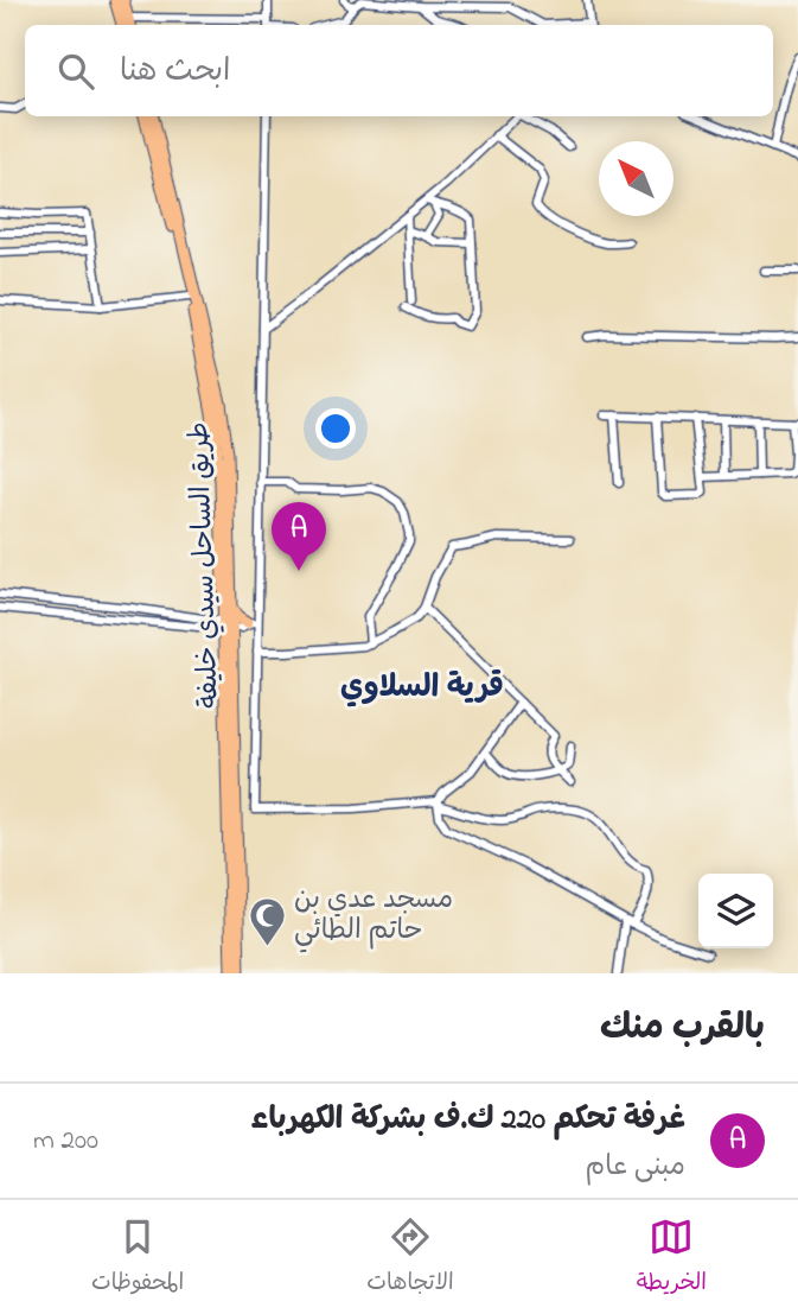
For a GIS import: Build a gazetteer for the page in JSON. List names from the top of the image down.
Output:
{
  "streets": {
    "highway": ["طريق الساحل سيدي خليفة"]
  },
  "districts": ["قرية السلاوي"],
  "places": {
    "mosque": ["مسجد عدي بن حاتم الطائي"]
  },
  "north": "top left",
  "page": {
    "search": "ابحث هنا",
    "pins": "A",
    "heading": "بالقرب منك",
    "list": [
      {
        "mark": "A",
        "name": "غرفة تحكم 220 ك.ف بشركة الكهرباء",
        "note": "مبنى عام",
        "value": "200 m"
      }
    ],
    "nav": ["الخريطة", "الاتجاهات", "المحفوظات"]
  }
}
